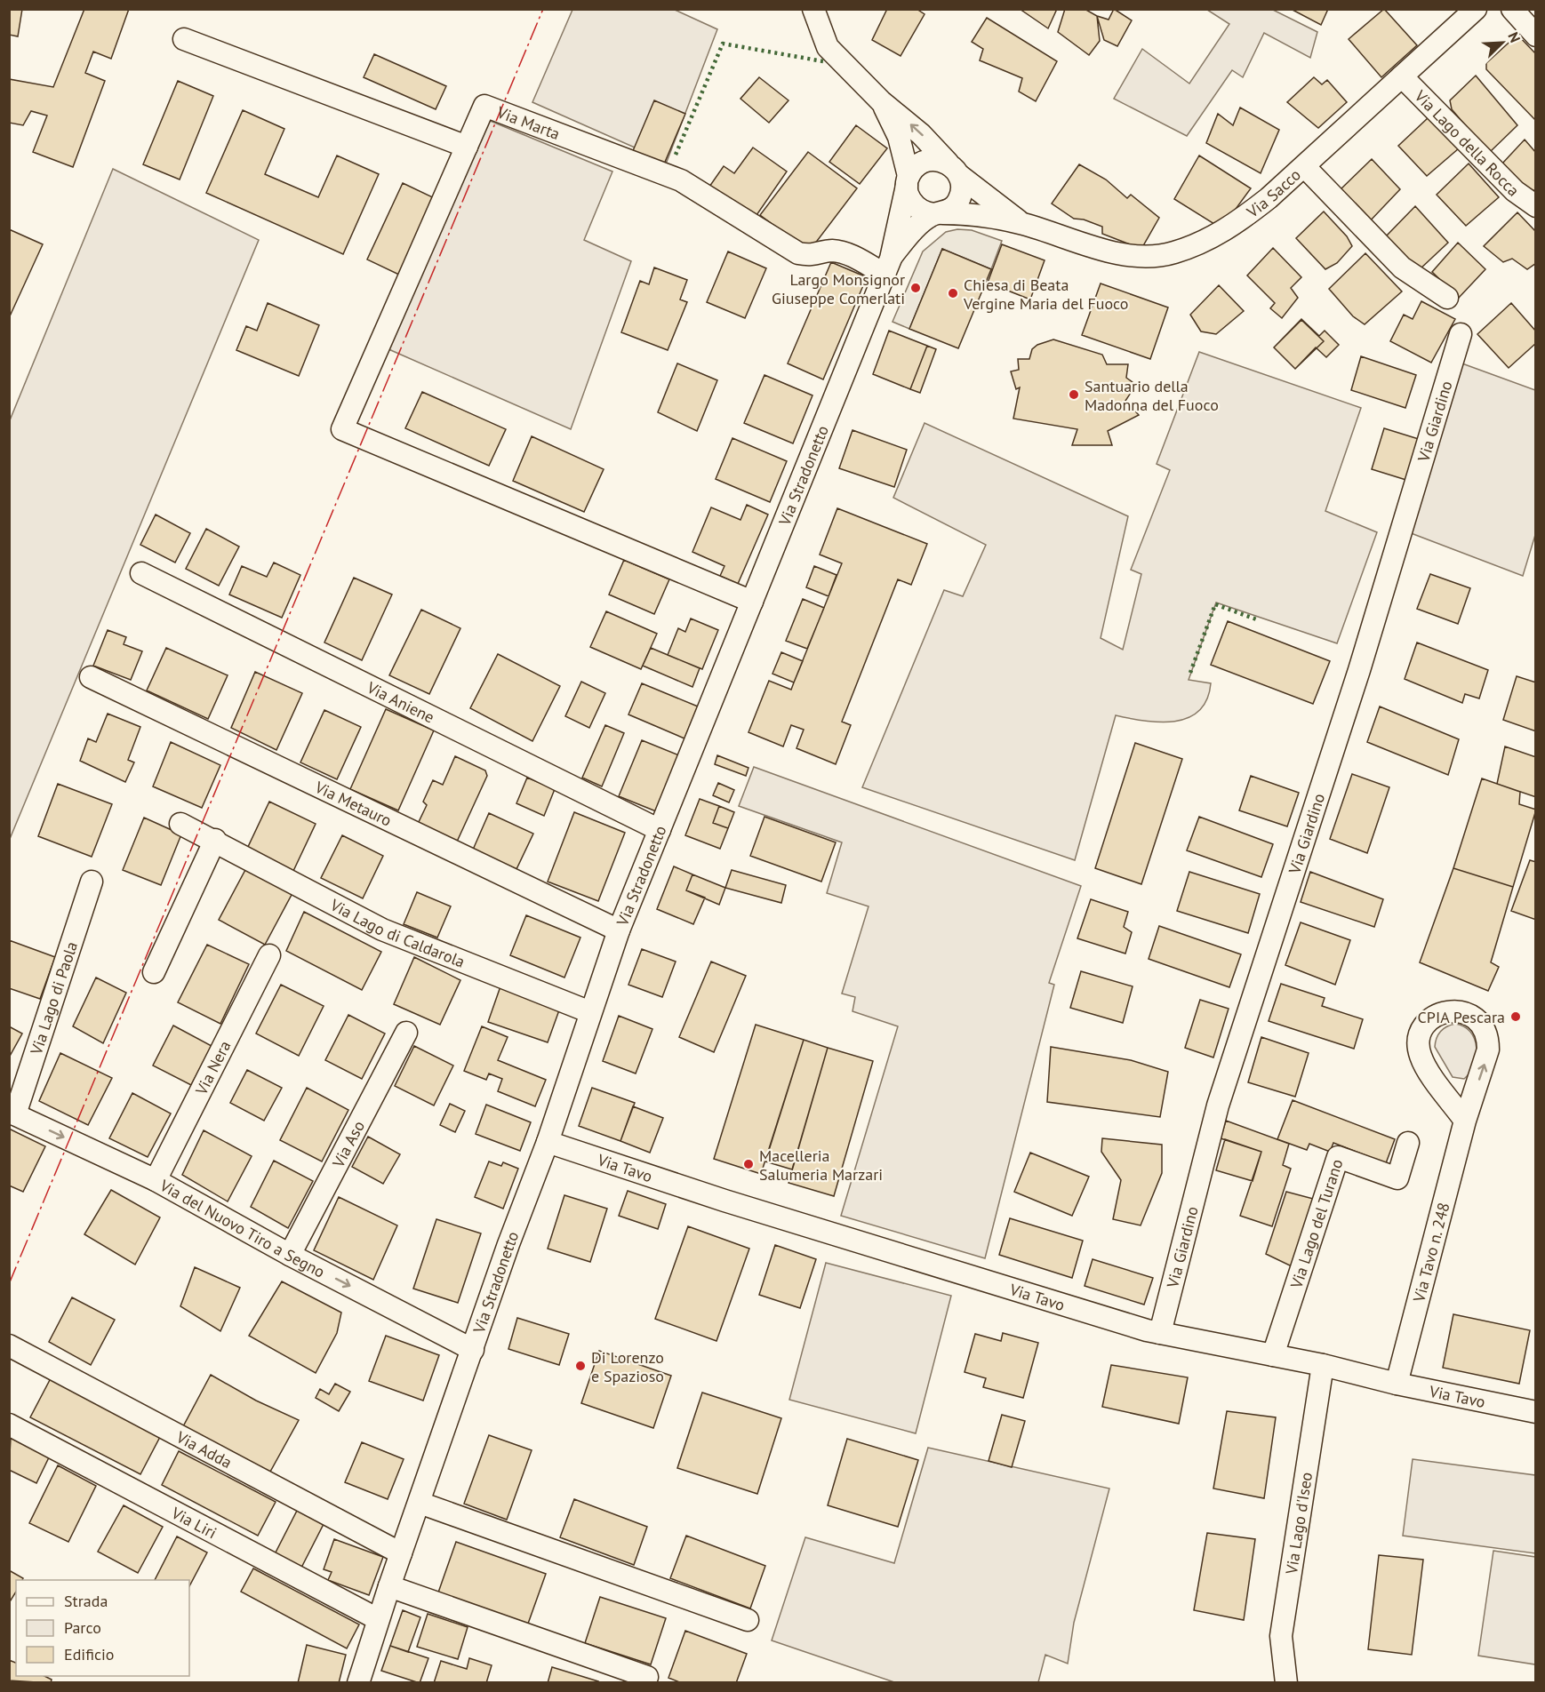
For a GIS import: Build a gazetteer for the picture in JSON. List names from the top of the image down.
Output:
{
  "streets": {
    "street": [
      "Via Marta",
      "Via Lago della Rocca",
      "Via Sacco",
      "Via Giardino",
      "Via Stradonetto",
      "Via Aniene",
      "Via Metauro",
      "Via Lago di Caldarola",
      "Via Lago di Paola",
      "Via Nera",
      "Via Aso",
      "Via Tavo",
      "Via Lago del Turano",
      "Via del Nuovo Tiro a Segno",
      "Via Tavo n. 248",
      "Via Adda",
      "Via Liri",
      "Via Lago d'Iseo"
    ]
  },
  "crossings": [
    ["Via Marta", "Via Stradonetto"],
    ["Via Lago della Rocca", "Via Sacco"],
    ["Via Sacco", "Via Stradonetto"],
    ["Via Giardino", "Via Tavo"],
    ["Via Stradonetto", "Via Aniene"],
    ["Via Stradonetto", "Via Metauro"],
    ["Via Stradonetto", "Via Lago di Caldarola"],
    ["Via Stradonetto", "Via Tavo"],
    ["Via Stradonetto", "Via del Nuovo Tiro a Segno"],
    ["Via Stradonetto", "Via Adda"],
    ["Via Stradonetto", "Via Liri"],
    ["Via Lago di Paola", "Via del Nuovo Tiro a Segno"],
    ["Via Nera", "Via del Nuovo Tiro a Segno"],
    ["Via Aso", "Via del Nuovo Tiro a Segno"],
    ["Via Tavo", "Via Lago del Turano"],
    ["Via Tavo", "Via Tavo n. 248"],
    ["Via Tavo", "Via Lago d'Iseo"]
  ],
  "one_way": ["Via del Nuovo Tiro a Segno"],
  "places": [
    "Largo Monsignor Giuseppe Comerlati",
    "Chiesa di Beata Vergine Maria del Fuoco",
    "Santuario della Madonna del Fuoco",
    "CPIA Pescara",
    "Macelleria Salumeria Marzari",
    "Di Lorenzo e Spazioso"
  ],
  "legend": ["Strada", "Parco", "Edificio"],
  "north": "top right"
}
